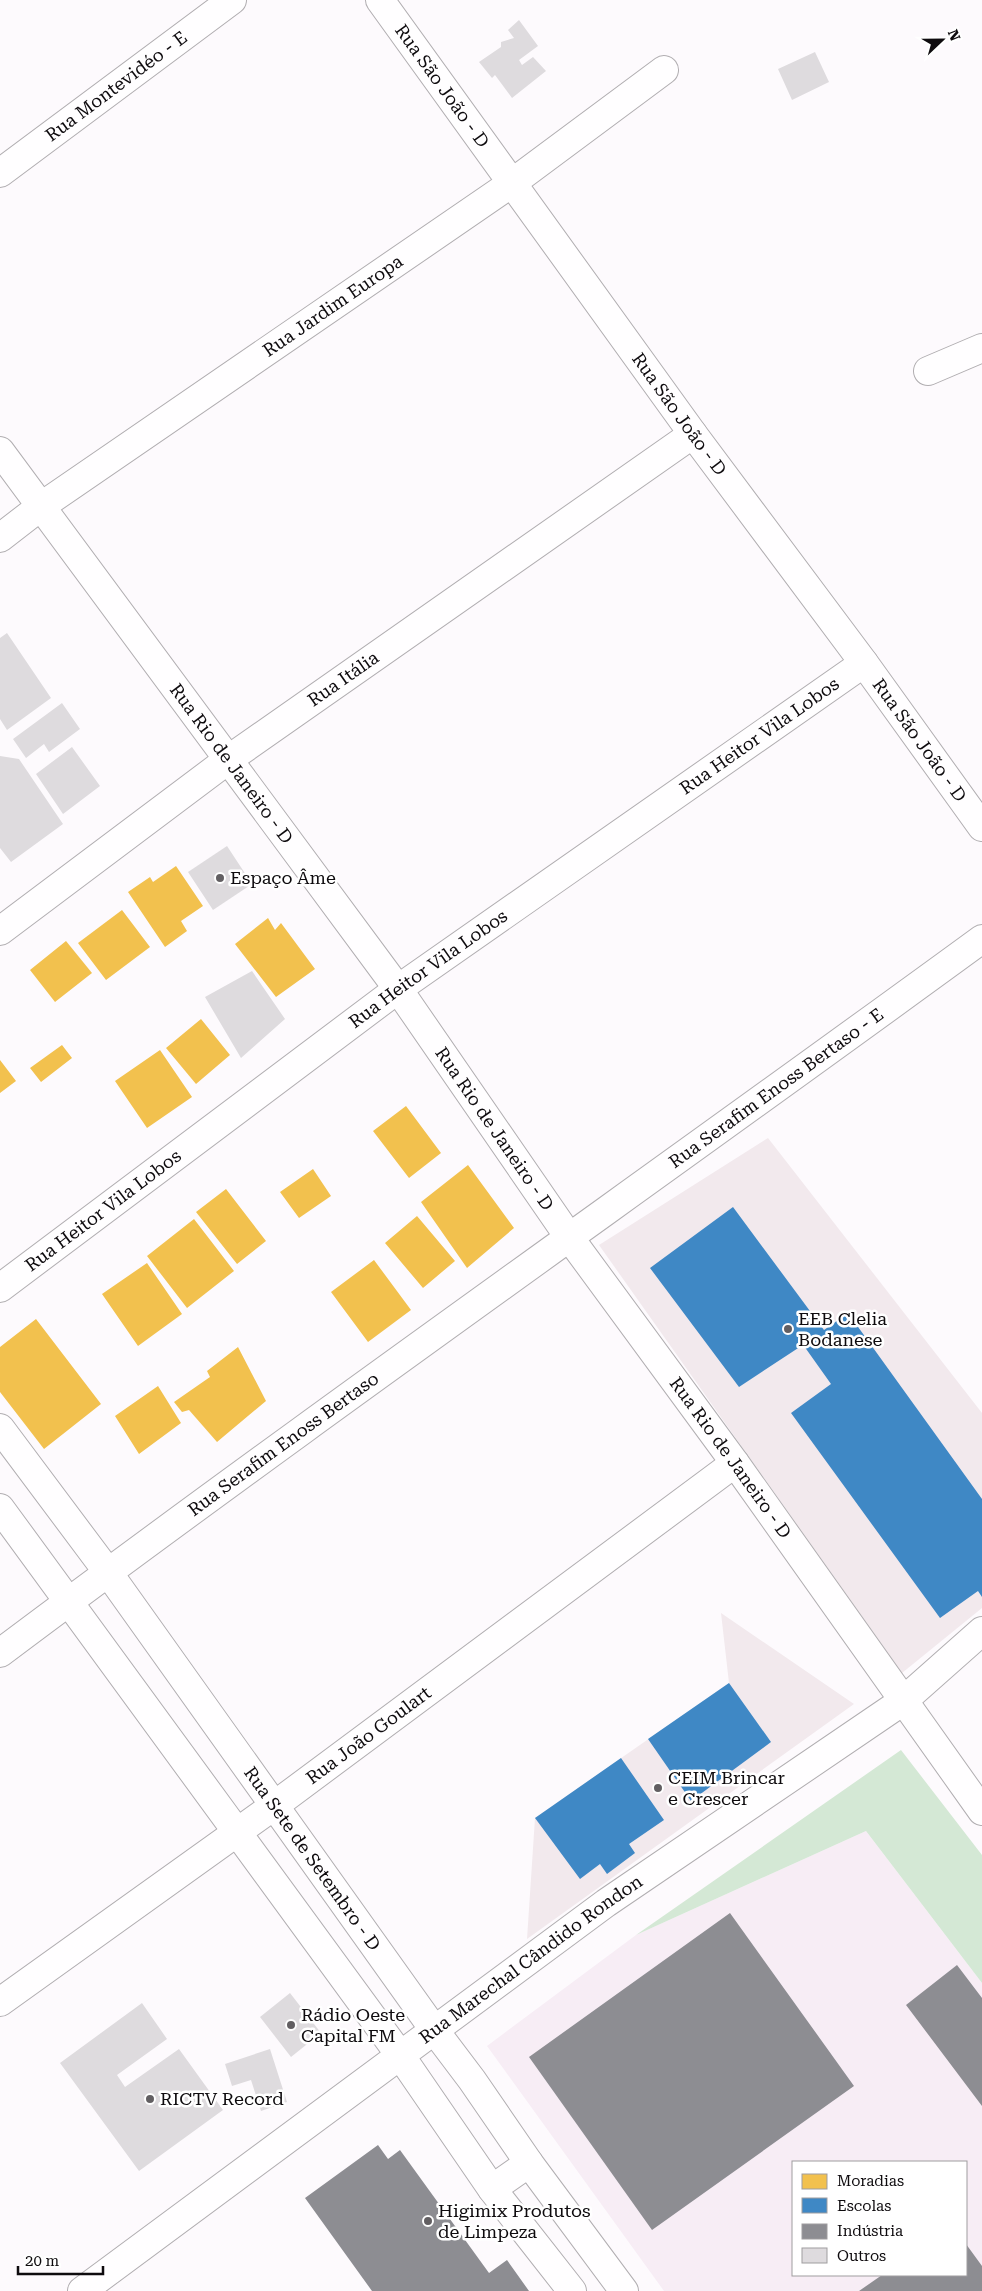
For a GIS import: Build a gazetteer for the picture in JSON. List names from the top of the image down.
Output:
{
  "streets": {
    "street": [
      "Rua Montevidéo - E",
      "Rua São João - D",
      "Rua Jardim Europa",
      "Rua Itália",
      "Rua Heitor Vila Lobos",
      "Rua Rio de Janeiro - D",
      "Rua Serafim Enoss Bertaso - E",
      "Rua Serafim Enoss Bertaso",
      "Rua João Goulart",
      "Rua Sete de Setembro - D",
      "Rua Marechal Cândido Rondon"
    ]
  },
  "crossings": [
    ["Rua São João - D", "Rua Jardim Europa"],
    ["Rua São João - D", "Rua Itália"],
    ["Rua São João - D", "Rua Heitor Vila Lobos"],
    ["Rua Jardim Europa", "Rua Rio de Janeiro - D"],
    ["Rua Itália", "Rua Rio de Janeiro - D"],
    ["Rua Heitor Vila Lobos", "Rua Rio de Janeiro - D"],
    ["Rua Rio de Janeiro - D", "Rua Serafim Enoss Bertaso - E"],
    ["Rua Rio de Janeiro - D", "Rua Serafim Enoss Bertaso"],
    ["Rua Rio de Janeiro - D", "Rua João Goulart"],
    ["Rua Rio de Janeiro - D", "Rua Marechal Cândido Rondon"],
    ["Rua Serafim Enoss Bertaso - E", "Rua Serafim Enoss Bertaso"],
    ["Rua Serafim Enoss Bertaso", "Rua Sete de Setembro - D"],
    ["Rua João Goulart", "Rua Sete de Setembro - D"],
    ["Rua Sete de Setembro - D", "Rua Marechal Cândido Rondon"]
  ],
  "places": [
    "Espaço Âme",
    "EEB Clelia Bodanese",
    "CEIM Brincar e Crescer",
    "Rádio Oeste Capital FM",
    "RICTV Record",
    "Higimix Produtos de Limpeza"
  ],
  "legend": [
    "Moradias",
    "Escolas",
    "Indústria",
    "Outros"
  ],
  "scale_bar": "20 m",
  "north": "right"
}
